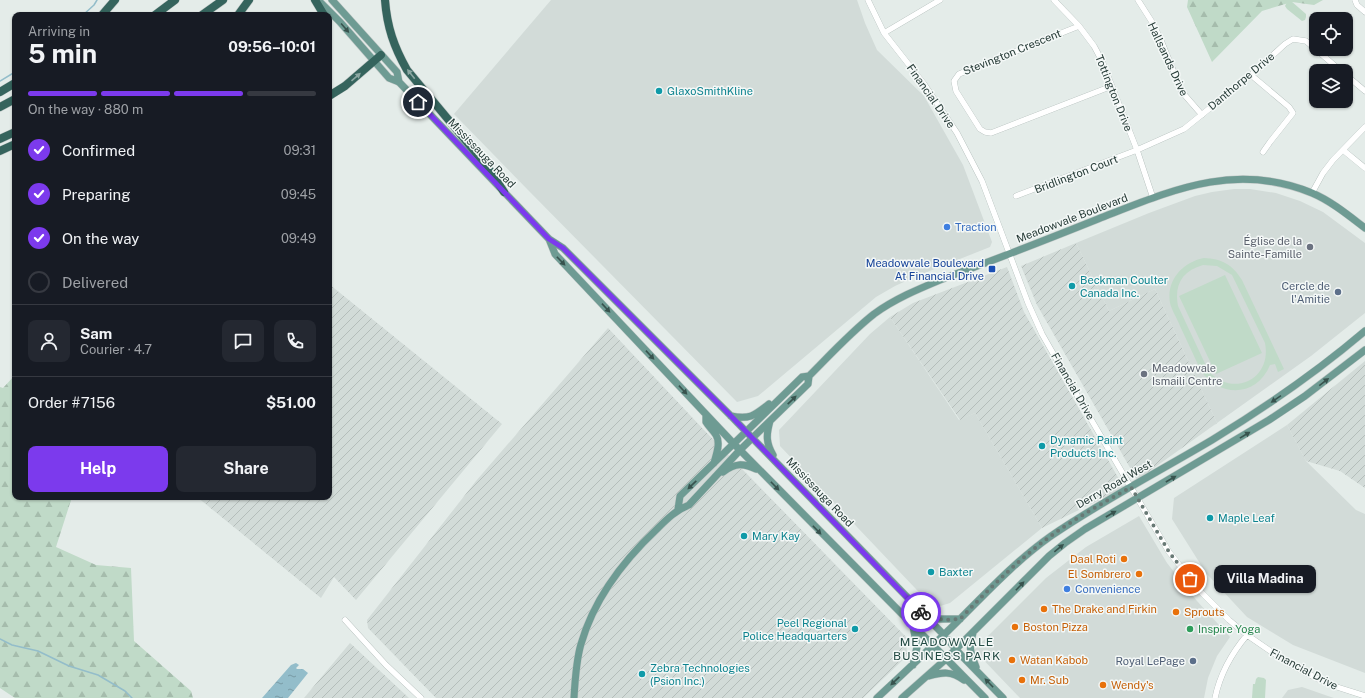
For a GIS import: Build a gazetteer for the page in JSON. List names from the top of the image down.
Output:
{
  "streets": {
    "main road": ["Mississauga Road", "Meadowvale Boulevard", "Derry Road West"],
    "street": [
      "Stevington Crescent",
      "Hallsands Drive",
      "Danthorpe Drive",
      "Tottington Drive",
      "Financial Drive",
      "Bridlington Court"
    ]
  },
  "crossings": [
    ["Stevington Crescent", "Tottington Drive"],
    ["Hallsands Drive", "Danthorpe Drive"],
    ["Danthorpe Drive", "Tottington Drive"],
    ["Danthorpe Drive", "Bridlington Court"],
    ["Tottington Drive", "Bridlington Court"],
    ["Tottington Drive", "Meadowvale Boulevard"],
    ["Financial Drive", "Meadowvale Boulevard"],
    ["Financial Drive", "Derry Road West"],
    ["Mississauga Road", "Meadowvale Boulevard"],
    ["Mississauga Road", "Derry Road West"]
  ],
  "districts": ["MEADOWVALE BUSINESS PARK"],
  "places": {
    "other": [
      "GlaxoSmithKline",
      "Traction",
      "Église de la Sainte-Famille",
      "Beckman Coulter Canada Inc.",
      "Cercle de l'Amitie",
      "Meadowvale Ismaili Centre",
      "Dynamic Paint Products Inc.",
      "Maple Leaf",
      "Mary Kay",
      "Daal Roti",
      "Baxter",
      "El Sombrero",
      "Villa Madina",
      "Convenience",
      "The Drake and Firkin",
      "Sprouts",
      "Boston Pizza",
      "Peel Regional Police Headquarters",
      "Inspire Yoga",
      "Watan Kabob",
      "Royal LePage",
      "Zebra Technologies (Psion Inc.)",
      "Mr. Sub",
      "Wendy's"
    ],
    "transit": ["Meadowvale Boulevard At Financial Drive"]
  },
  "page": {
    "heading": ["5 min", "Arriving in", "09:56–10:01"],
    "panel": [
      "Sam",
      "Courier · 4.7",
      "Order #7156",
      "$51.00"
    ],
    "bar": "On the way · 880 m",
    "list": [
      ["Confirmed", "09:31"],
      ["Preparing", "09:45"],
      ["On the way", "09:49"],
      "Delivered"
    ],
    "buttons": ["Help", "Share"],
    "bubble": "Villa Madina"
  }
}
